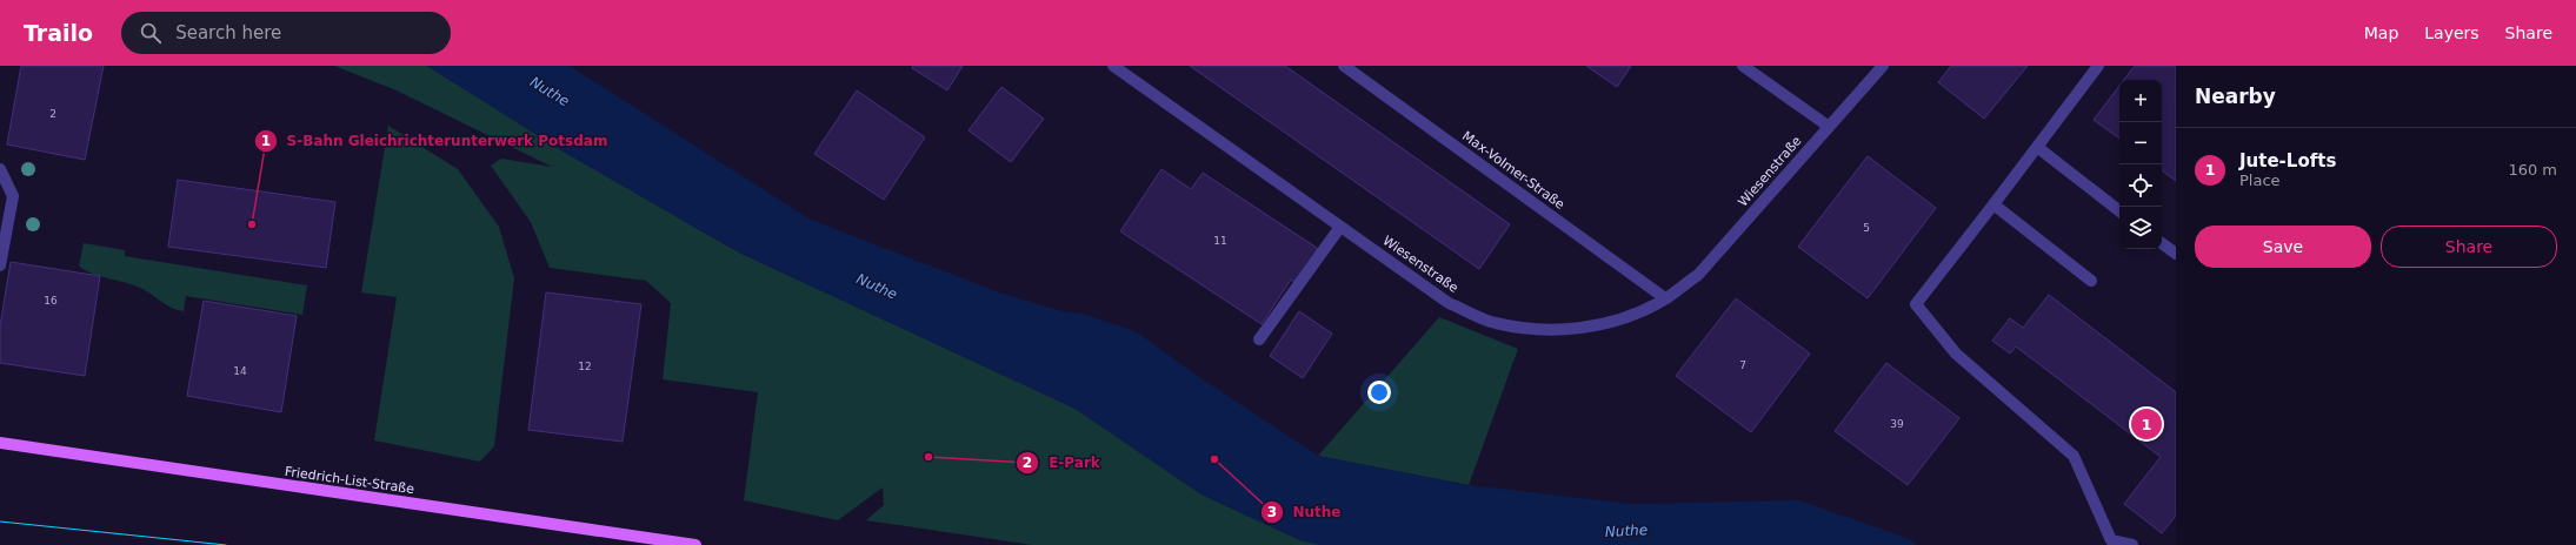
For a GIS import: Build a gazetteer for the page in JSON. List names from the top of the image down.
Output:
{
  "streets": {
    "main road": ["Friedrich-List-Straße"],
    "street": ["Max-Volmer-Straße", "Wiesenstraße"]
  },
  "crossings": [
    ["Max-Volmer-Straße", "Wiesenstraße"]
  ],
  "water": ["Nuthe"],
  "places": ["S-Bahn Gleichrichterunterwerk Potsdam", "E-Park", "Nuthe"],
  "house_numbers": [
    "2",
    "5",
    "11",
    "16",
    "7",
    "12",
    "14",
    "39"
  ],
  "page": {
    "header": "Trailo",
    "search": "Search here",
    "nav": ["Map", "Layers", "Share"],
    "heading": "Nearby",
    "map_buttons": ["+", "−"],
    "list": [
      {
        "mark": "1",
        "name": "Jute-Lofts",
        "note": "Place",
        "value": "160 m"
      }
    ],
    "buttons": ["Save", "Share"],
    "pins": "1"
  }
}
